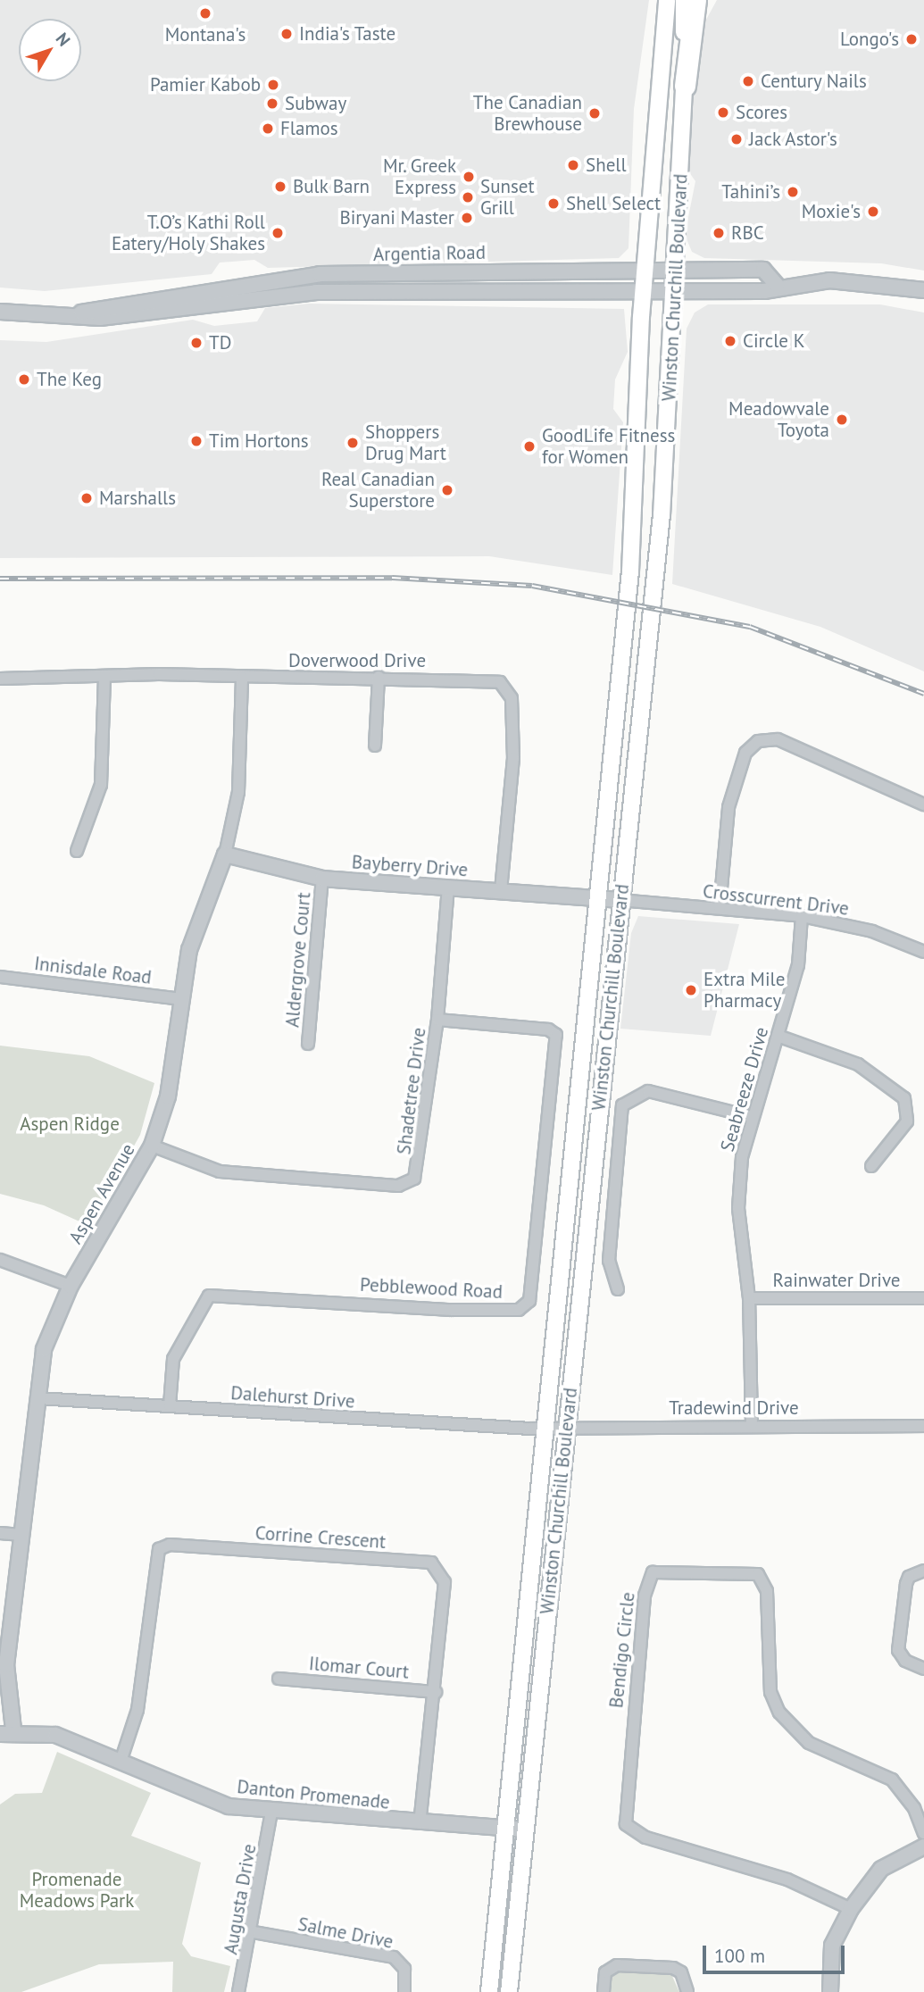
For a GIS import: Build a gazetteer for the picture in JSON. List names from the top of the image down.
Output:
{
  "streets": {
    "main road": ["Winston Churchill Boulevard"],
    "street": [
      "Argentia Road",
      "Doverwood Drive",
      "Bayberry Drive",
      "Crosscurrent Drive",
      "Aldergrove Court",
      "Innisdale Road",
      "Seabreeze Drive",
      "Shadetree Drive",
      "Aspen Avenue",
      "Rainwater Drive",
      "Pebblewood Road",
      "Dalehurst Drive",
      "Tradewind Drive",
      "Corrine Crescent",
      "Bendigo Circle",
      "Ilomar Court",
      "Danton Promenade",
      "Augusta Drive",
      "Salme Drive"
    ]
  },
  "crossings": [
    ["Argentia Road", "Winston Churchill Boulevard"],
    ["Winston Churchill Boulevard", "Bayberry Drive"],
    ["Winston Churchill Boulevard", "Crosscurrent Drive"],
    ["Winston Churchill Boulevard", "Dalehurst Drive"],
    ["Winston Churchill Boulevard", "Tradewind Drive"],
    ["Winston Churchill Boulevard", "Danton Promenade"],
    ["Doverwood Drive", "Bayberry Drive"],
    ["Doverwood Drive", "Aspen Avenue"],
    ["Bayberry Drive", "Crosscurrent Drive"],
    ["Bayberry Drive", "Aldergrove Court"],
    ["Bayberry Drive", "Shadetree Drive"],
    ["Bayberry Drive", "Aspen Avenue"],
    ["Crosscurrent Drive", "Seabreeze Drive"],
    ["Innisdale Road", "Aspen Avenue"],
    ["Seabreeze Drive", "Rainwater Drive"],
    ["Seabreeze Drive", "Tradewind Drive"],
    ["Shadetree Drive", "Aspen Avenue"],
    ["Shadetree Drive", "Pebblewood Road"],
    ["Aspen Avenue", "Dalehurst Drive"],
    ["Aspen Avenue", "Danton Promenade"],
    ["Pebblewood Road", "Dalehurst Drive"],
    ["Dalehurst Drive", "Tradewind Drive"],
    ["Corrine Crescent", "Ilomar Court"],
    ["Corrine Crescent", "Danton Promenade"],
    ["Danton Promenade", "Augusta Drive"],
    ["Augusta Drive", "Salme Drive"]
  ],
  "parks": ["Aspen Ridge", "Promenade Meadows Park"],
  "places": [
    "Montana's",
    "India's Taste",
    "Longo's",
    "Century Nails",
    "Pamier Kabob",
    "Subway",
    "Scores",
    "The Canadian Brewhouse",
    "Flamos",
    "Jack Astor's",
    "Shell",
    "Mr. Greek Express",
    "Bulk Barn",
    "Tahini’s",
    "Sunset Grill",
    "Shell Select",
    "Moxie's",
    "Biryani Master",
    "T.O’s Kathi Roll Eatery/Holy Shakes",
    "RBC",
    "Circle K",
    "TD",
    "The Keg",
    "Meadowvale Toyota",
    "Tim Hortons",
    "Shoppers Drug Mart",
    "GoodLife Fitness for Women",
    "Real Canadian Superstore",
    "Marshalls",
    "Extra Mile Pharmacy"
  ],
  "scale_bar": "100 m",
  "north": "top right"
}
